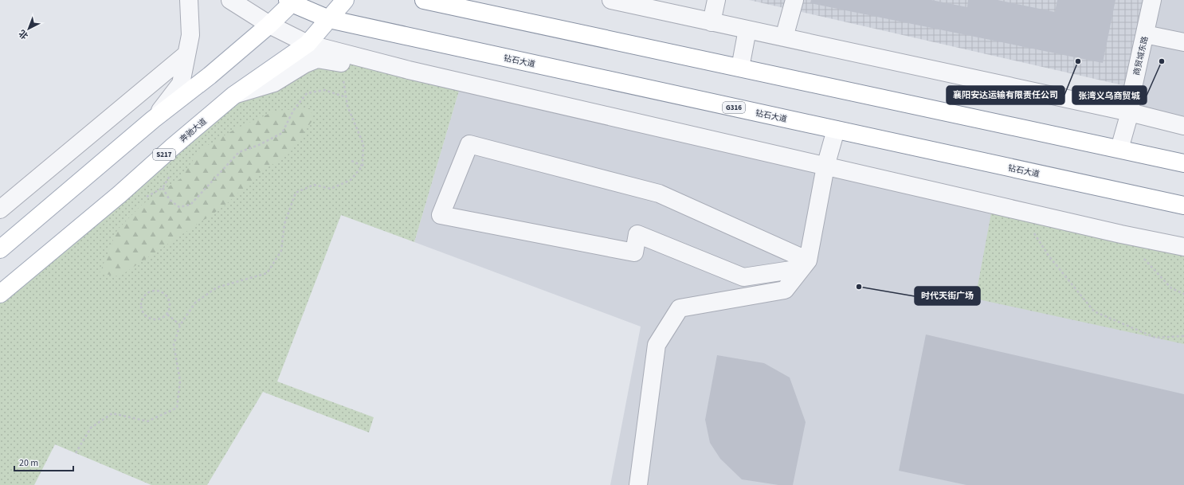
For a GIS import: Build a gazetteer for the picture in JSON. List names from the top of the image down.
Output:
{
  "streets": {
    "main road": [
      "钻石大道",
      "G316",
      "奔驰大道",
      "S217"
    ],
    "street": ["商贸城东路"]
  },
  "crossings": [
    ["钻石大道", "奔驰大道"],
    ["钻石大道", "S217"],
    ["奔驰大道", "S217"]
  ],
  "places": ["襄阳安达运输有限责任公司", "张湾义乌商贸城", "时代天街广场"],
  "scale_bar": "20 m",
  "north": "bottom left"
}
